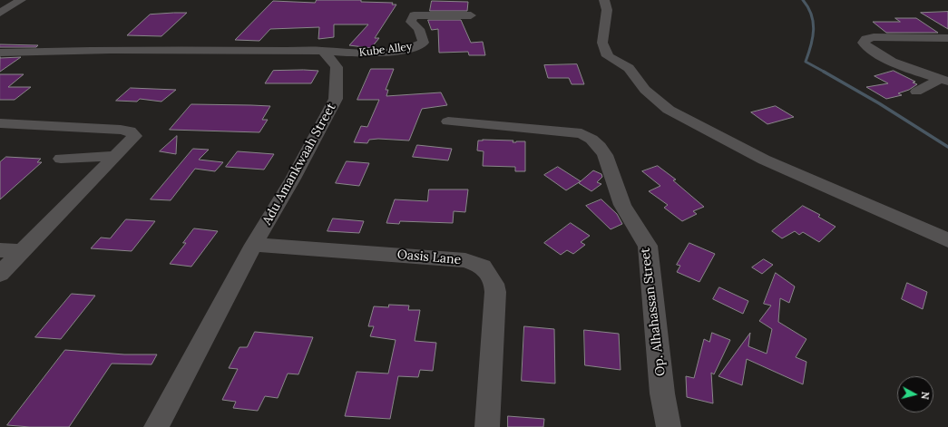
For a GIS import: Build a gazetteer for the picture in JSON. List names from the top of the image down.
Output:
{
  "streets": {
    "street": [
      "Kube Alley",
      "Adu Amankwaah Street",
      "Oasis Lane",
      "Op. Alhahassan Street"
    ]
  },
  "crossings": [
    ["Kube Alley", "Adu Amankwaah Street"],
    ["Adu Amankwaah Street", "Oasis Lane"]
  ],
  "north": "right"
}
